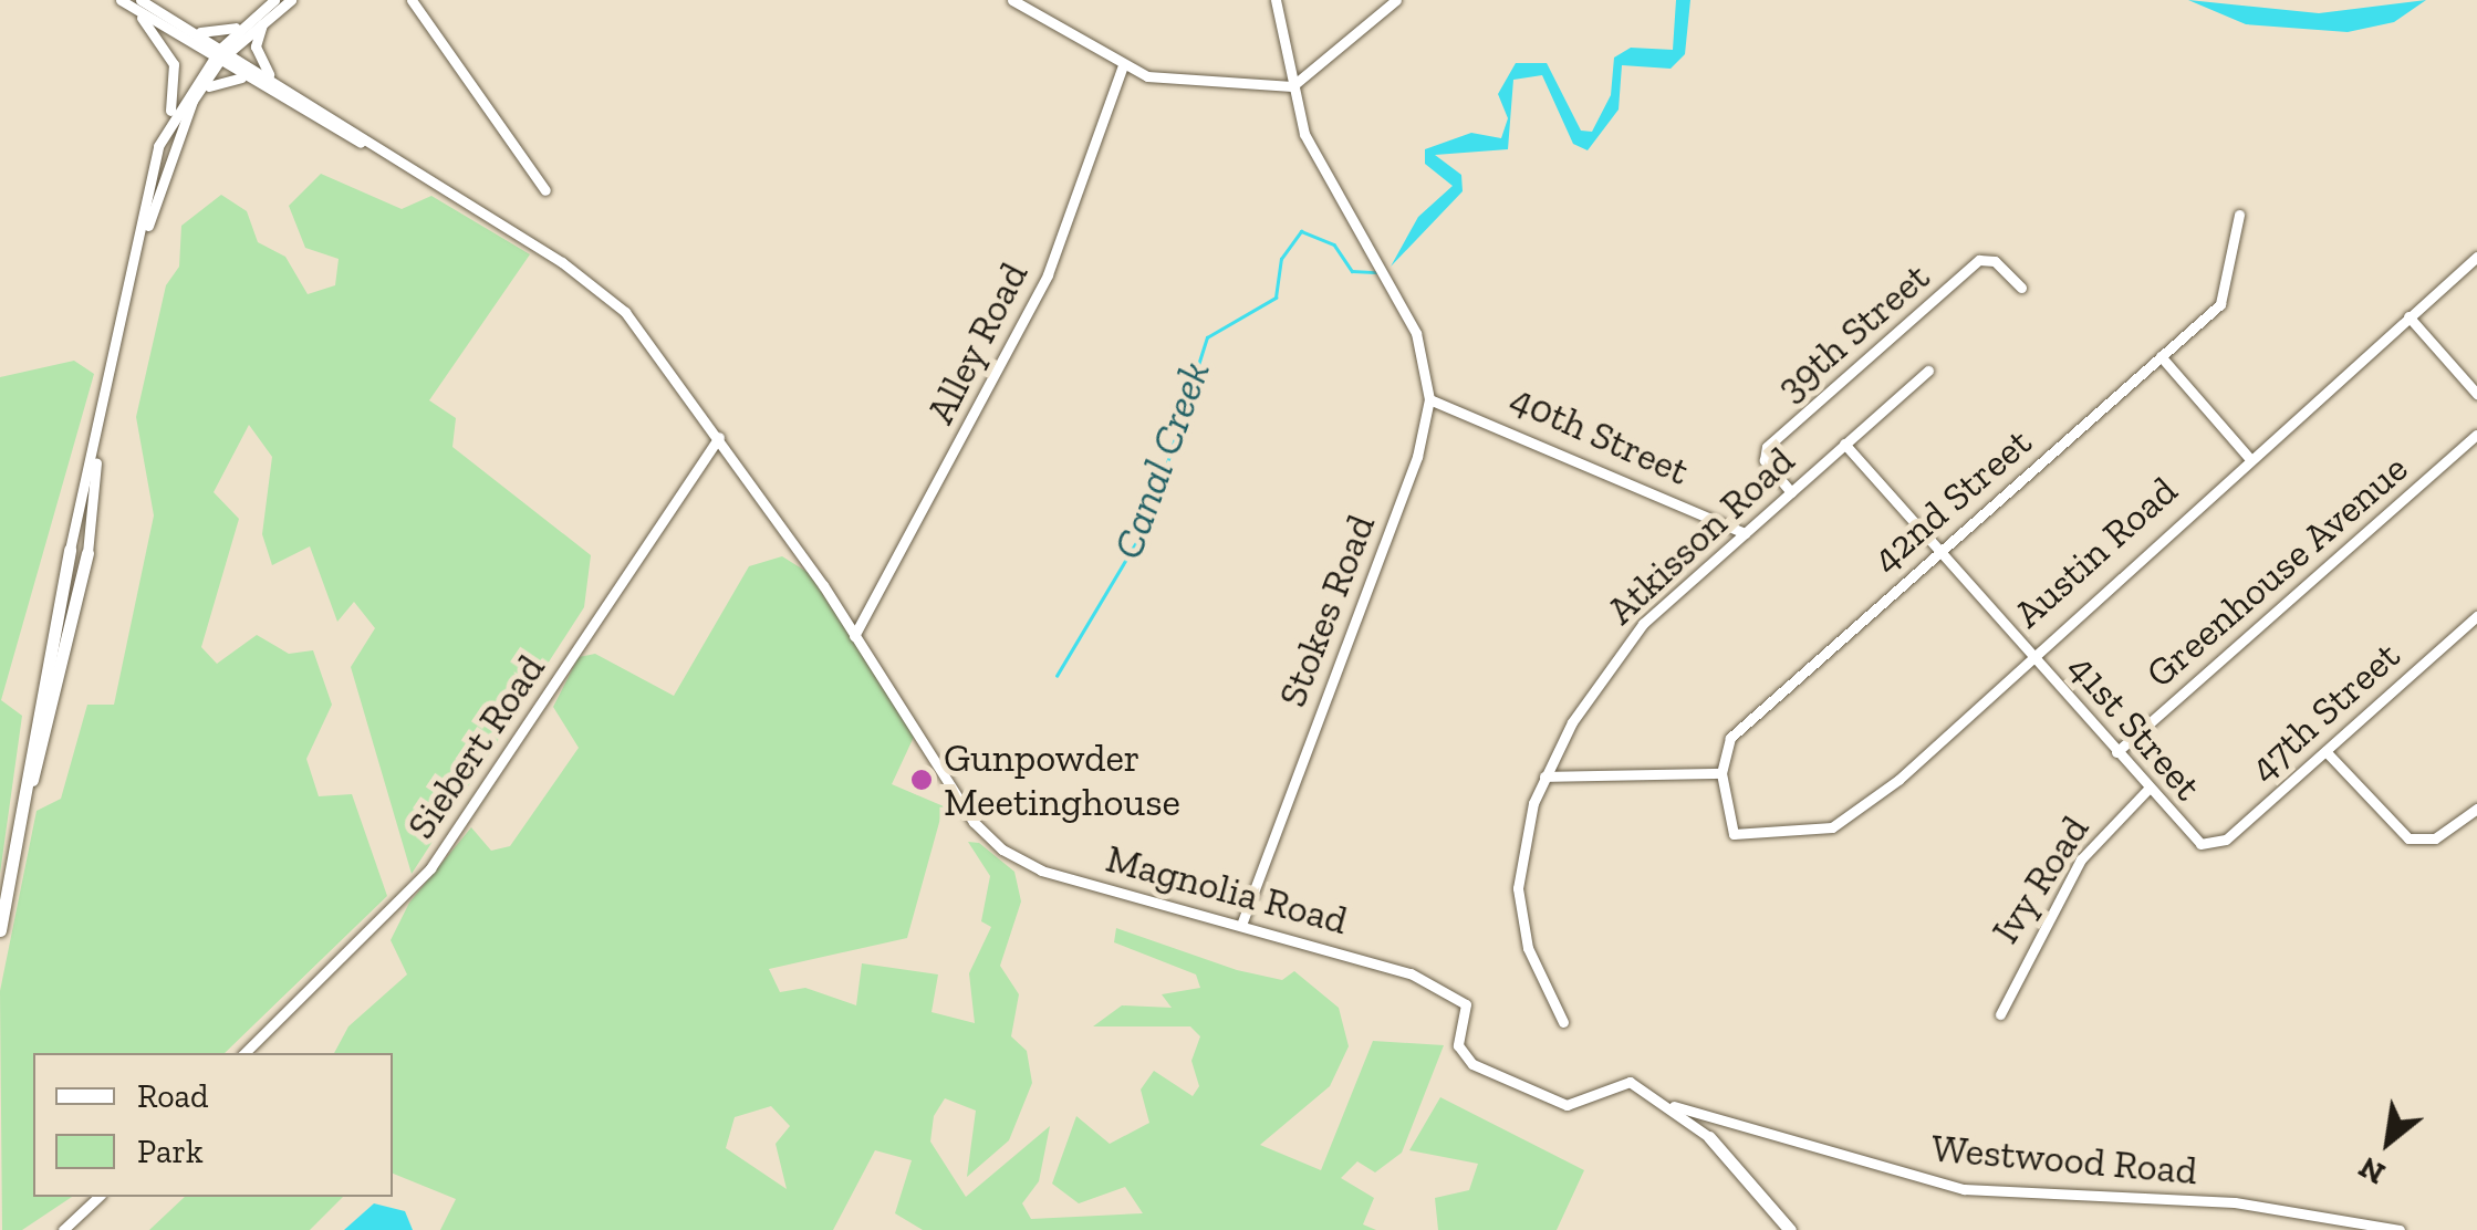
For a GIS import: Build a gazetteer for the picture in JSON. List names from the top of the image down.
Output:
{
  "streets": {
    "main road": ["Magnolia Road"],
    "street": [
      "39th Street",
      "Alley Road",
      "40th Street",
      "42nd Street",
      "Atkisson Road",
      "Austin Road",
      "Greenhouse Avenue",
      "Stokes Road",
      "47th Street",
      "41st Street",
      "Siebert Road",
      "Ivy Road",
      "Westwood Road"
    ]
  },
  "crossings": [
    ["39th Street", "Atkisson Road"],
    ["Alley Road", "Magnolia Road"],
    ["40th Street", "Atkisson Road"],
    ["40th Street", "Stokes Road"],
    ["42nd Street", "Austin Road"],
    ["42nd Street", "41st Street"],
    ["Atkisson Road", "41st Street"],
    ["Austin Road", "41st Street"],
    ["Greenhouse Avenue", "41st Street"],
    ["Stokes Road", "Magnolia Road"],
    ["47th Street", "41st Street"],
    ["41st Street", "Ivy Road"],
    ["Siebert Road", "Magnolia Road"],
    ["Magnolia Road", "Westwood Road"]
  ],
  "water": ["Canal Creek"],
  "places": ["Gunpowder Meetinghouse"],
  "legend": ["Road", "Park"],
  "north": "bottom left"
}
